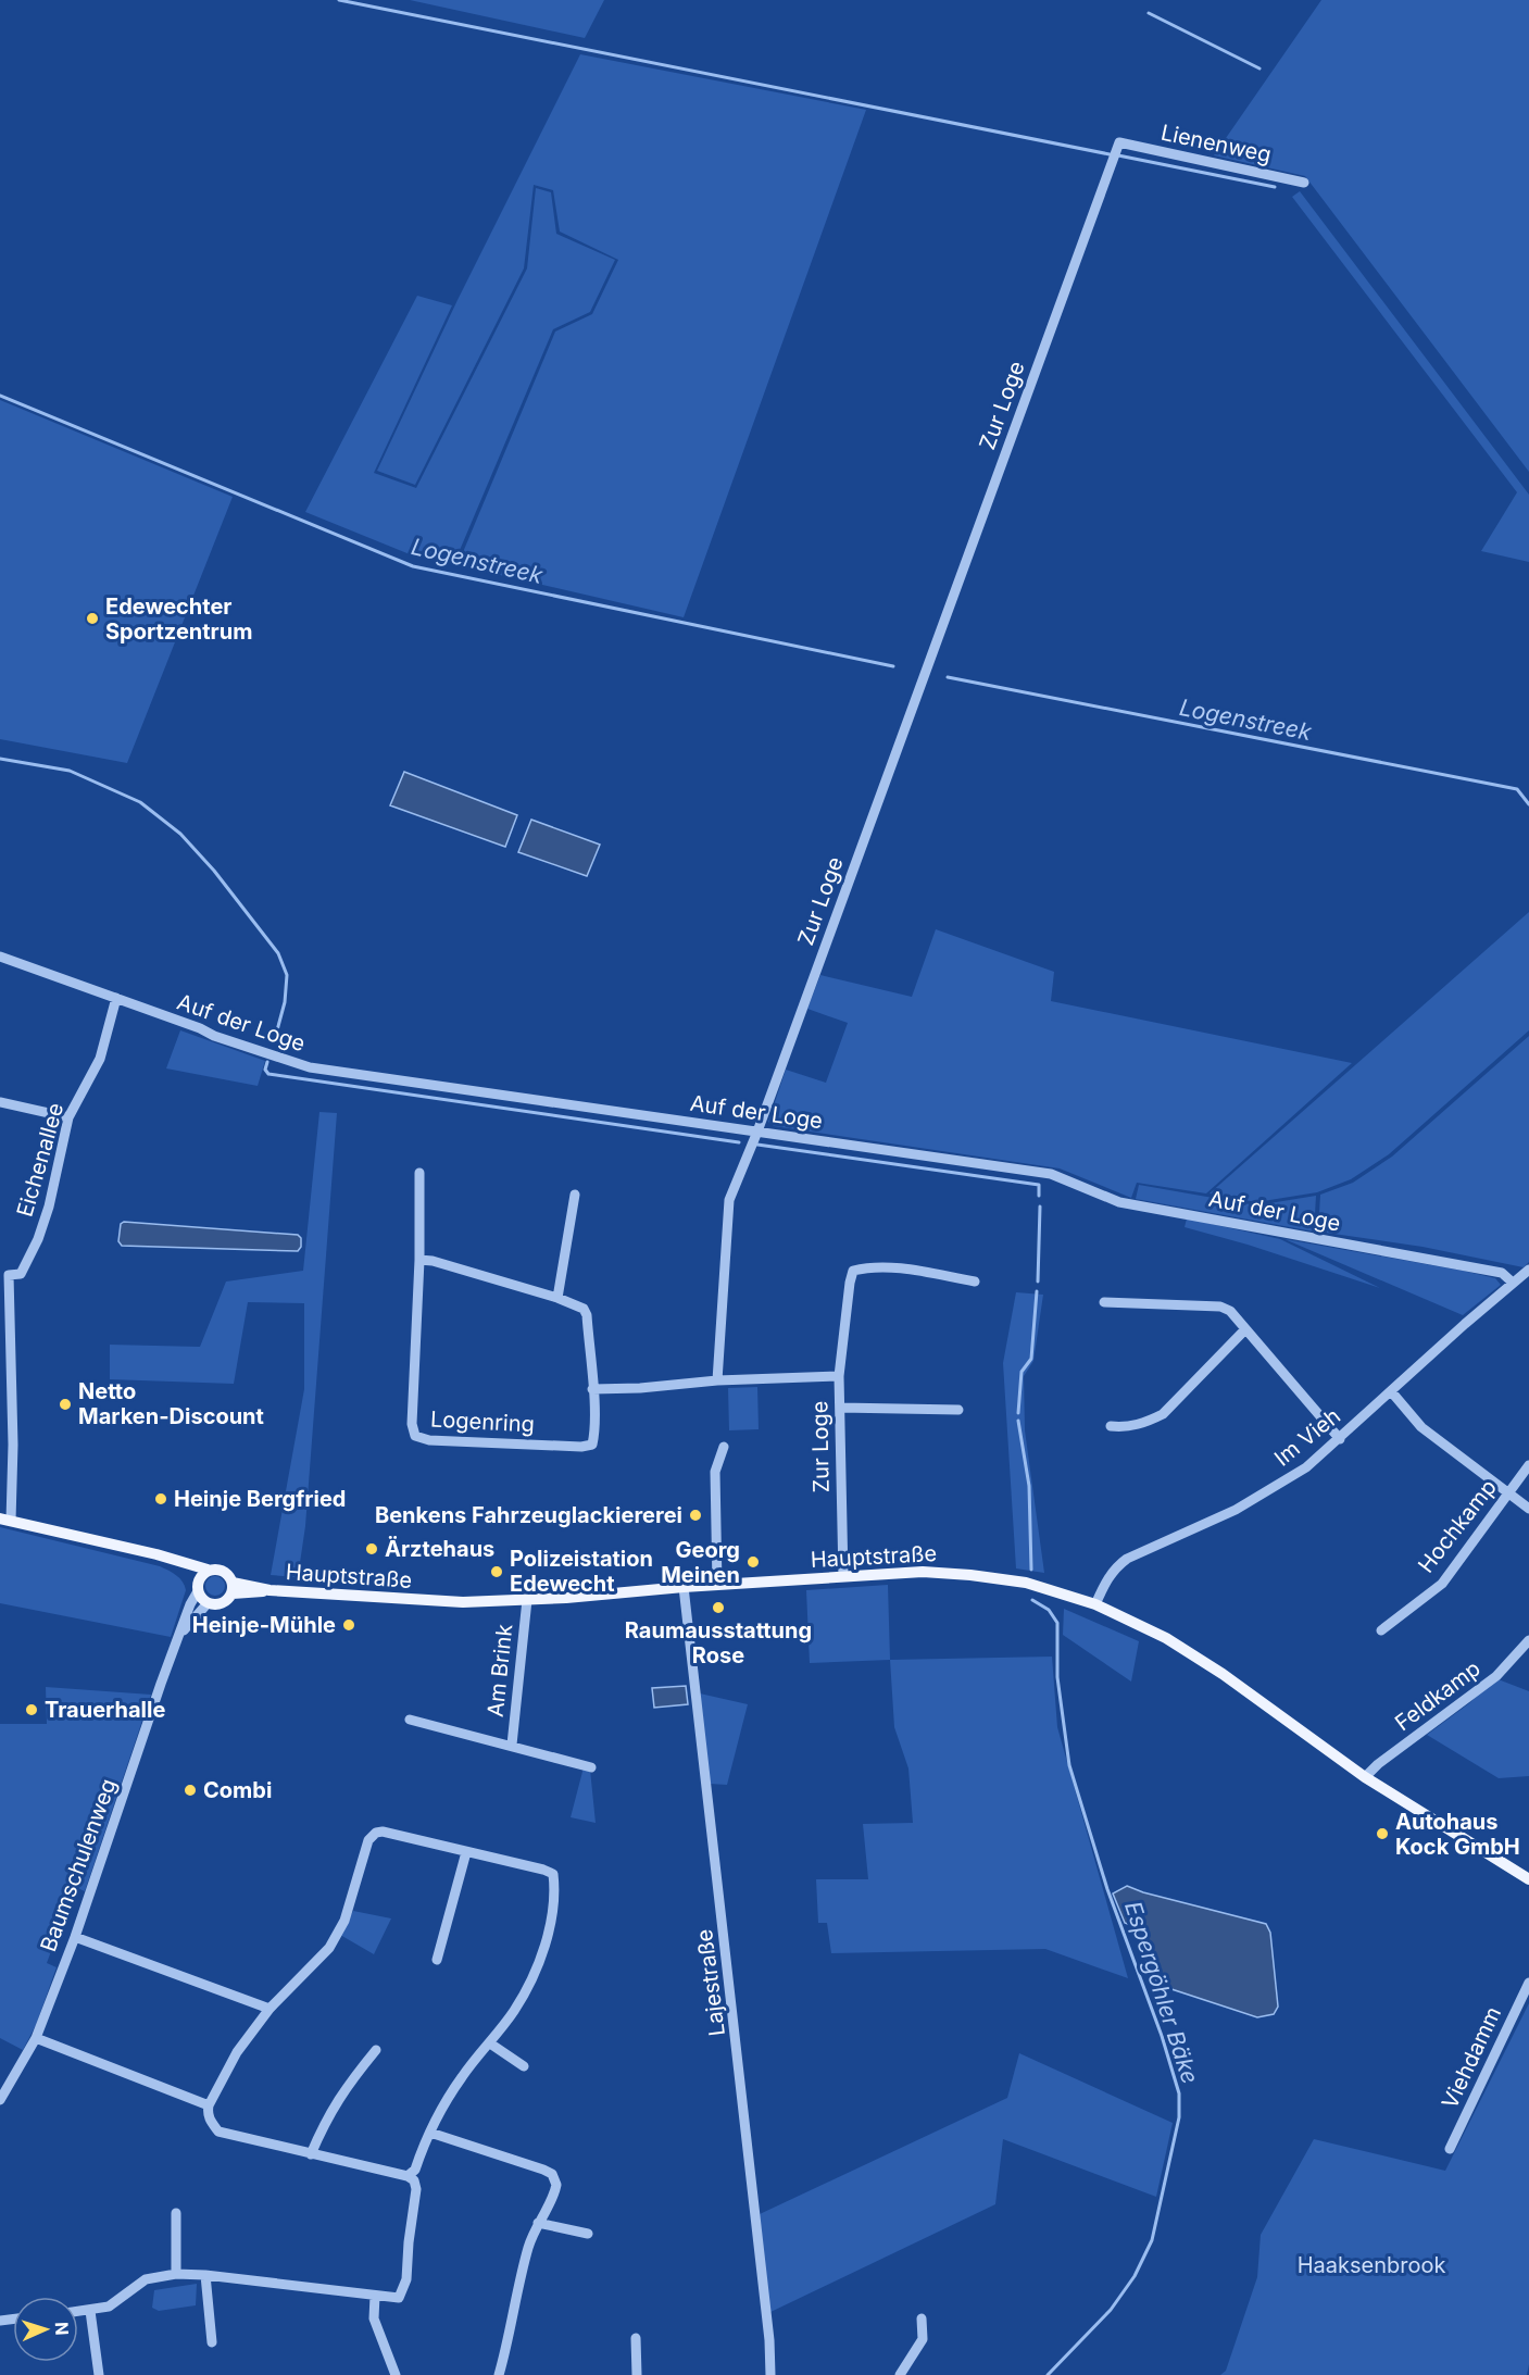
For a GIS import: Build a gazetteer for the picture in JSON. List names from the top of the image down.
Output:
{
  "streets": {
    "main road": ["Hauptstraße"],
    "street": [
      "Lienenweg",
      "Zur Loge",
      "Auf der Loge",
      "Eichenallee",
      "Logenring",
      "Im Vieh",
      "Hochkamp",
      "Am Brink",
      "Feldkamp",
      "Baumschulenweg",
      "Lajestraße",
      "Viehdamm"
    ]
  },
  "crossings": [
    ["Lienenweg", "Zur Loge"],
    ["Zur Loge", "Auf der Loge"],
    ["Zur Loge", "Hauptstraße"],
    ["Auf der Loge", "Eichenallee"],
    ["Auf der Loge", "Im Vieh"],
    ["Im Vieh", "Hauptstraße"],
    ["Hauptstraße", "Am Brink"],
    ["Hauptstraße", "Feldkamp"],
    ["Hauptstraße", "Baumschulenweg"],
    ["Hauptstraße", "Lajestraße"]
  ],
  "water": ["Logenstreek", "Espergöhler Bäke"],
  "parks": ["Haaksenbrook"],
  "places": [
    "Edewechter Sportzentrum",
    "Netto Marken-Discount",
    "Heinje Bergfried",
    "Benkens Fahrzeuglackiererei",
    "Ärztehaus",
    "Georg Meinen",
    "Polizeistation Edewecht",
    "Raumausstattung Rose",
    "Heinje-Mühle",
    "Trauerhalle",
    "Combi",
    "Autohaus Kock GmbH"
  ],
  "north": "right"
}
